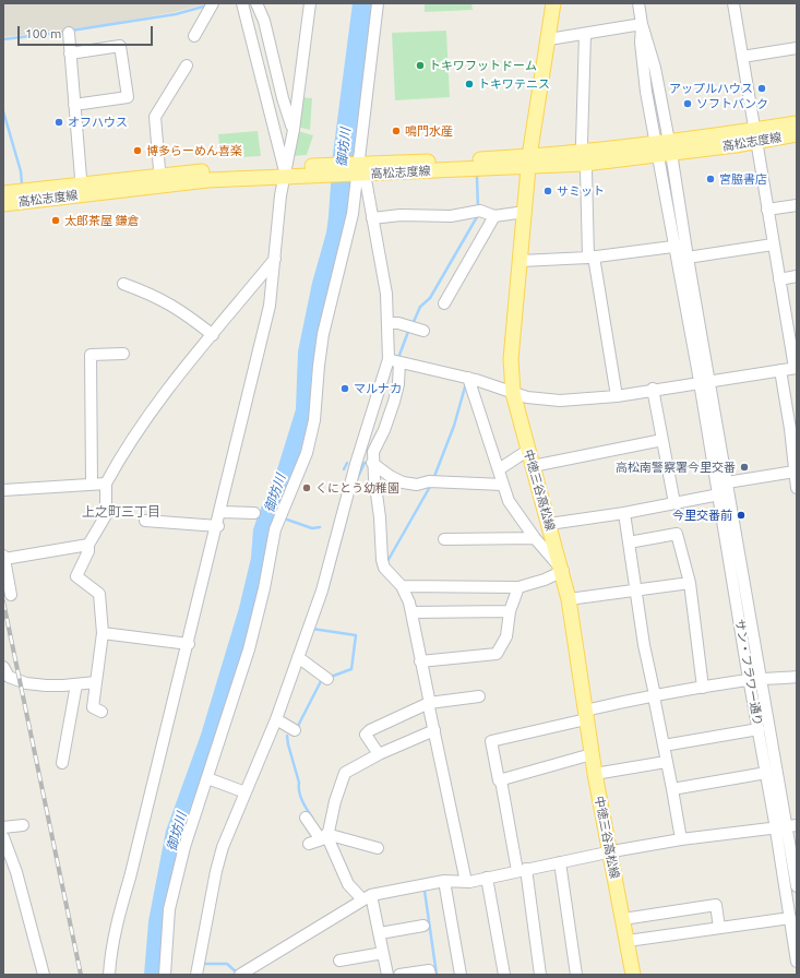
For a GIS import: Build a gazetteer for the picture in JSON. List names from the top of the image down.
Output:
{
  "streets": {
    "main road": ["高松志度線", "中徳三谷高松線"],
    "street": ["サン・フラワー通り"]
  },
  "crossings": [
    ["高松志度線", "中徳三谷高松線"],
    ["高松志度線", "サン・フラワー通り"]
  ],
  "districts": ["上之町三丁目"],
  "water": ["御坊川"],
  "places": [
    "トキワフットドーム",
    "トキワテニス",
    "アップルハウス",
    "ソフトバンク",
    "オフハウス",
    "鳴門水産",
    "博多らーめん喜楽",
    "宮脇書店",
    "サミット",
    "太郎茶屋 鎌倉",
    "マルナカ",
    "高松南警察署今里交番",
    "くにとう幼稚園",
    "今里交番前"
  ],
  "scale_bar": "100 m"
}
